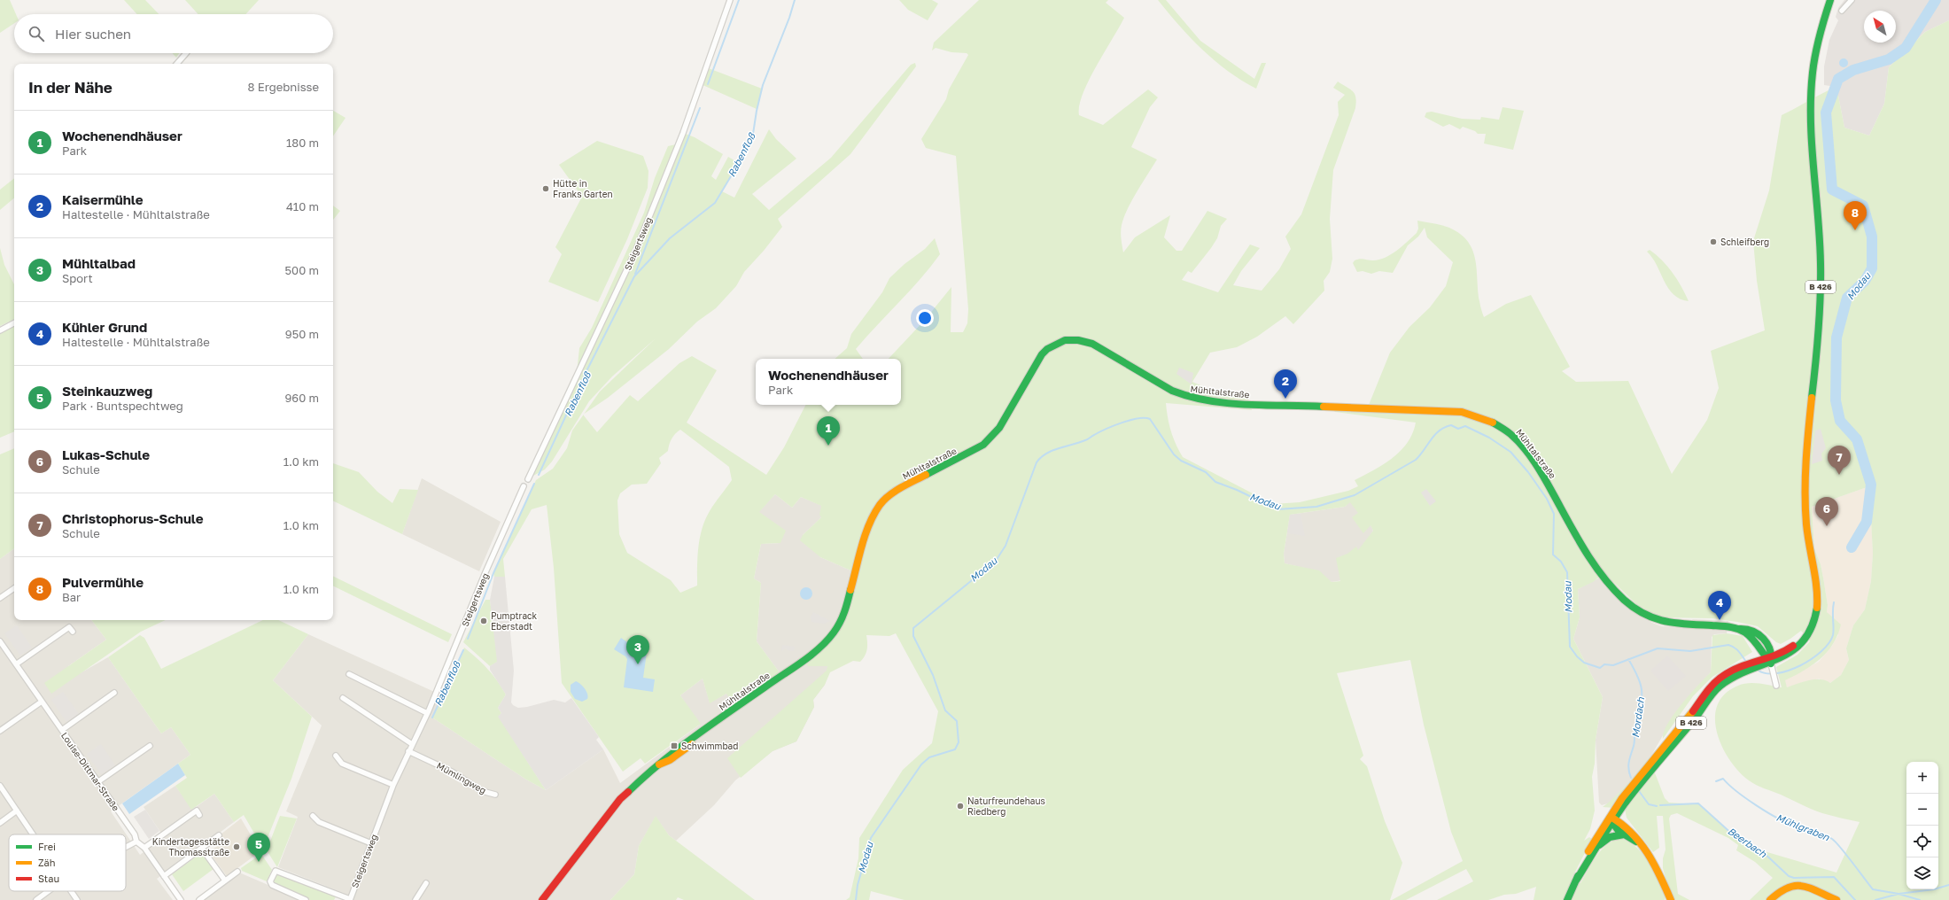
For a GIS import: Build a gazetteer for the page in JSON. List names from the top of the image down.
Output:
{
  "streets": {
    "street": [
      "Steigertsweg",
      "B 426",
      "Mühltalstraße",
      "Louise-Dittmar-Straße",
      "Mümlingweg"
    ]
  },
  "crossings": [
    ["Steigertsweg", "Mümlingweg"],
    ["B 426", "Mühltalstraße"]
  ],
  "water": [
    "Rabenfloß",
    "Modau",
    "Mordach",
    "Mühlgraben",
    "Beerbach"
  ],
  "places": {
    "other": [
      "Hütte in Franks Garten",
      "Schleifberg",
      "Pumptrack Eberstadt",
      "Naturfreundehaus Riedberg",
      "Kindertagesstätte Thomasstraße"
    ],
    "transit": ["Schwimmbad"]
  },
  "legend": ["Frei", "Zäh", "Stau"],
  "north": "top left",
  "page": {
    "search": "Hier suchen",
    "heading": ["In der Nähe", "8 Ergebnisse"],
    "list": [
      {
        "mark": "1",
        "name": "Wochenendhäuser",
        "note": "Park",
        "value": "180 m"
      },
      {
        "mark": "2",
        "name": "Kaisermühle",
        "note": "Haltestelle · Mühltalstraße",
        "value": "410 m"
      },
      {
        "mark": "3",
        "name": "Mühltalbad",
        "note": "Sport",
        "value": "500 m"
      },
      {
        "mark": "4",
        "name": "Kühler Grund",
        "note": "Haltestelle · Mühltalstraße",
        "value": "950 m"
      },
      {
        "mark": "5",
        "name": "Steinkauzweg",
        "note": "Park · Buntspechtweg",
        "value": "960 m"
      },
      {
        "mark": "6",
        "name": "Lukas-Schule",
        "note": "Schule",
        "value": "1.0 km"
      },
      {
        "mark": "7",
        "name": "Christophorus-Schule",
        "note": "Schule",
        "value": "1.0 km"
      },
      {
        "mark": "8",
        "name": "Pulvermühle",
        "note": "Bar",
        "value": "1.0 km"
      }
    ],
    "pins": [
      "8",
      "2",
      "1",
      "7",
      "6",
      "4",
      "3",
      "5"
    ],
    "popup": ["Wochenendhäuser", "Park"],
    "map_buttons": ["+", "−"]
  }
}
